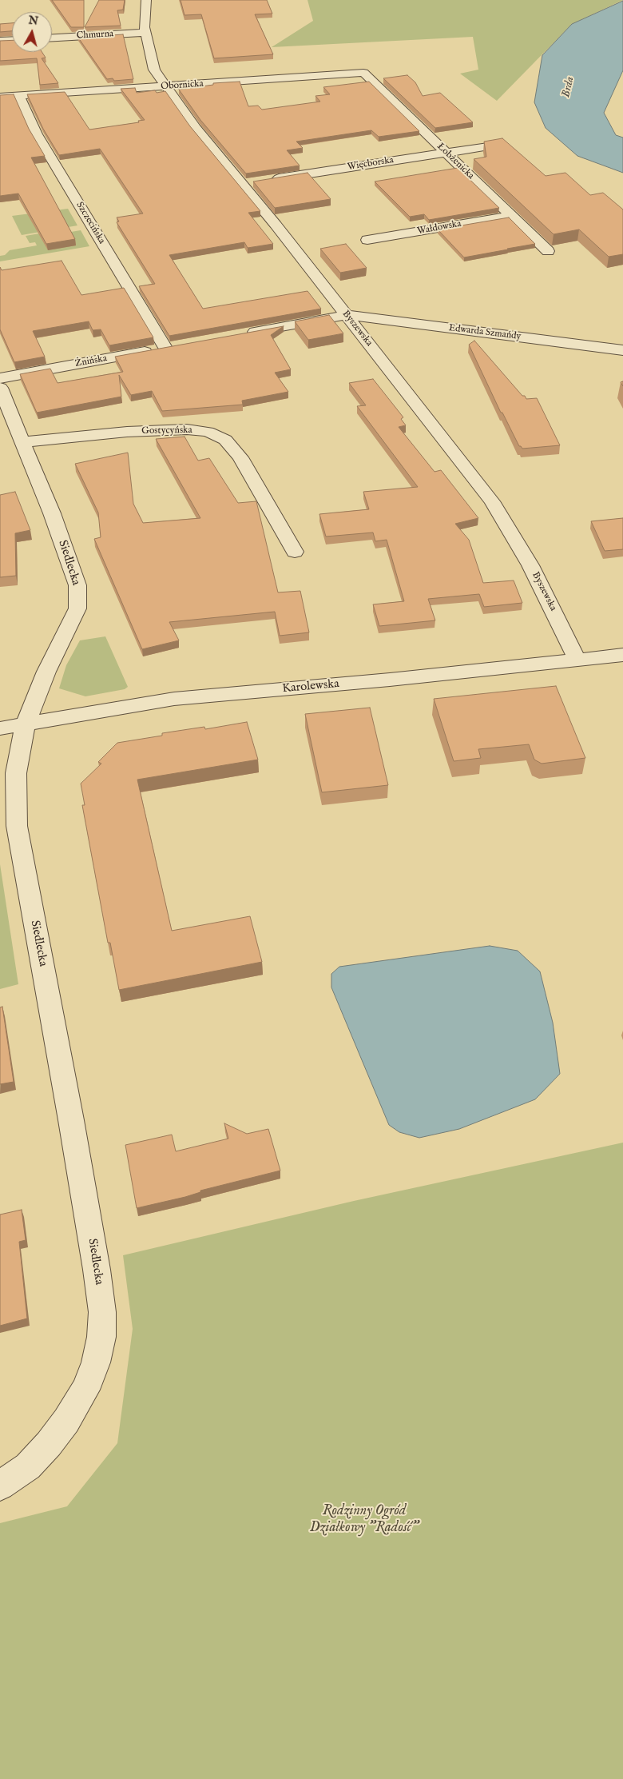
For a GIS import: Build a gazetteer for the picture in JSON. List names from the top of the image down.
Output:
{
  "streets": {
    "street": [
      "Chmurna",
      "Obornicka",
      "Łobżenicka",
      "Więcborska",
      "Szczecińska",
      "Wałdowska",
      "Byszewska",
      "Edwarda Szmańdy",
      "Żnińska",
      "Gostycyńska",
      "Siedlecka",
      "Karolewska"
    ]
  },
  "crossings": [
    ["Chmurna", "Byszewska"],
    ["Obornicka", "Łobżenicka"],
    ["Obornicka", "Szczecińska"],
    ["Obornicka", "Byszewska"],
    ["Łobżenicka", "Więcborska"],
    ["Łobżenicka", "Wałdowska"],
    ["Więcborska", "Byszewska"],
    ["Szczecińska", "Żnińska"],
    ["Byszewska", "Edwarda Szmańdy"],
    ["Byszewska", "Karolewska"],
    ["Gostycyńska", "Siedlecka"],
    ["Siedlecka", "Karolewska"]
  ],
  "water": ["Brda"],
  "parks": ["Rodzinny Ogród Działkowy \"Radość\""],
  "north": "top"
}
